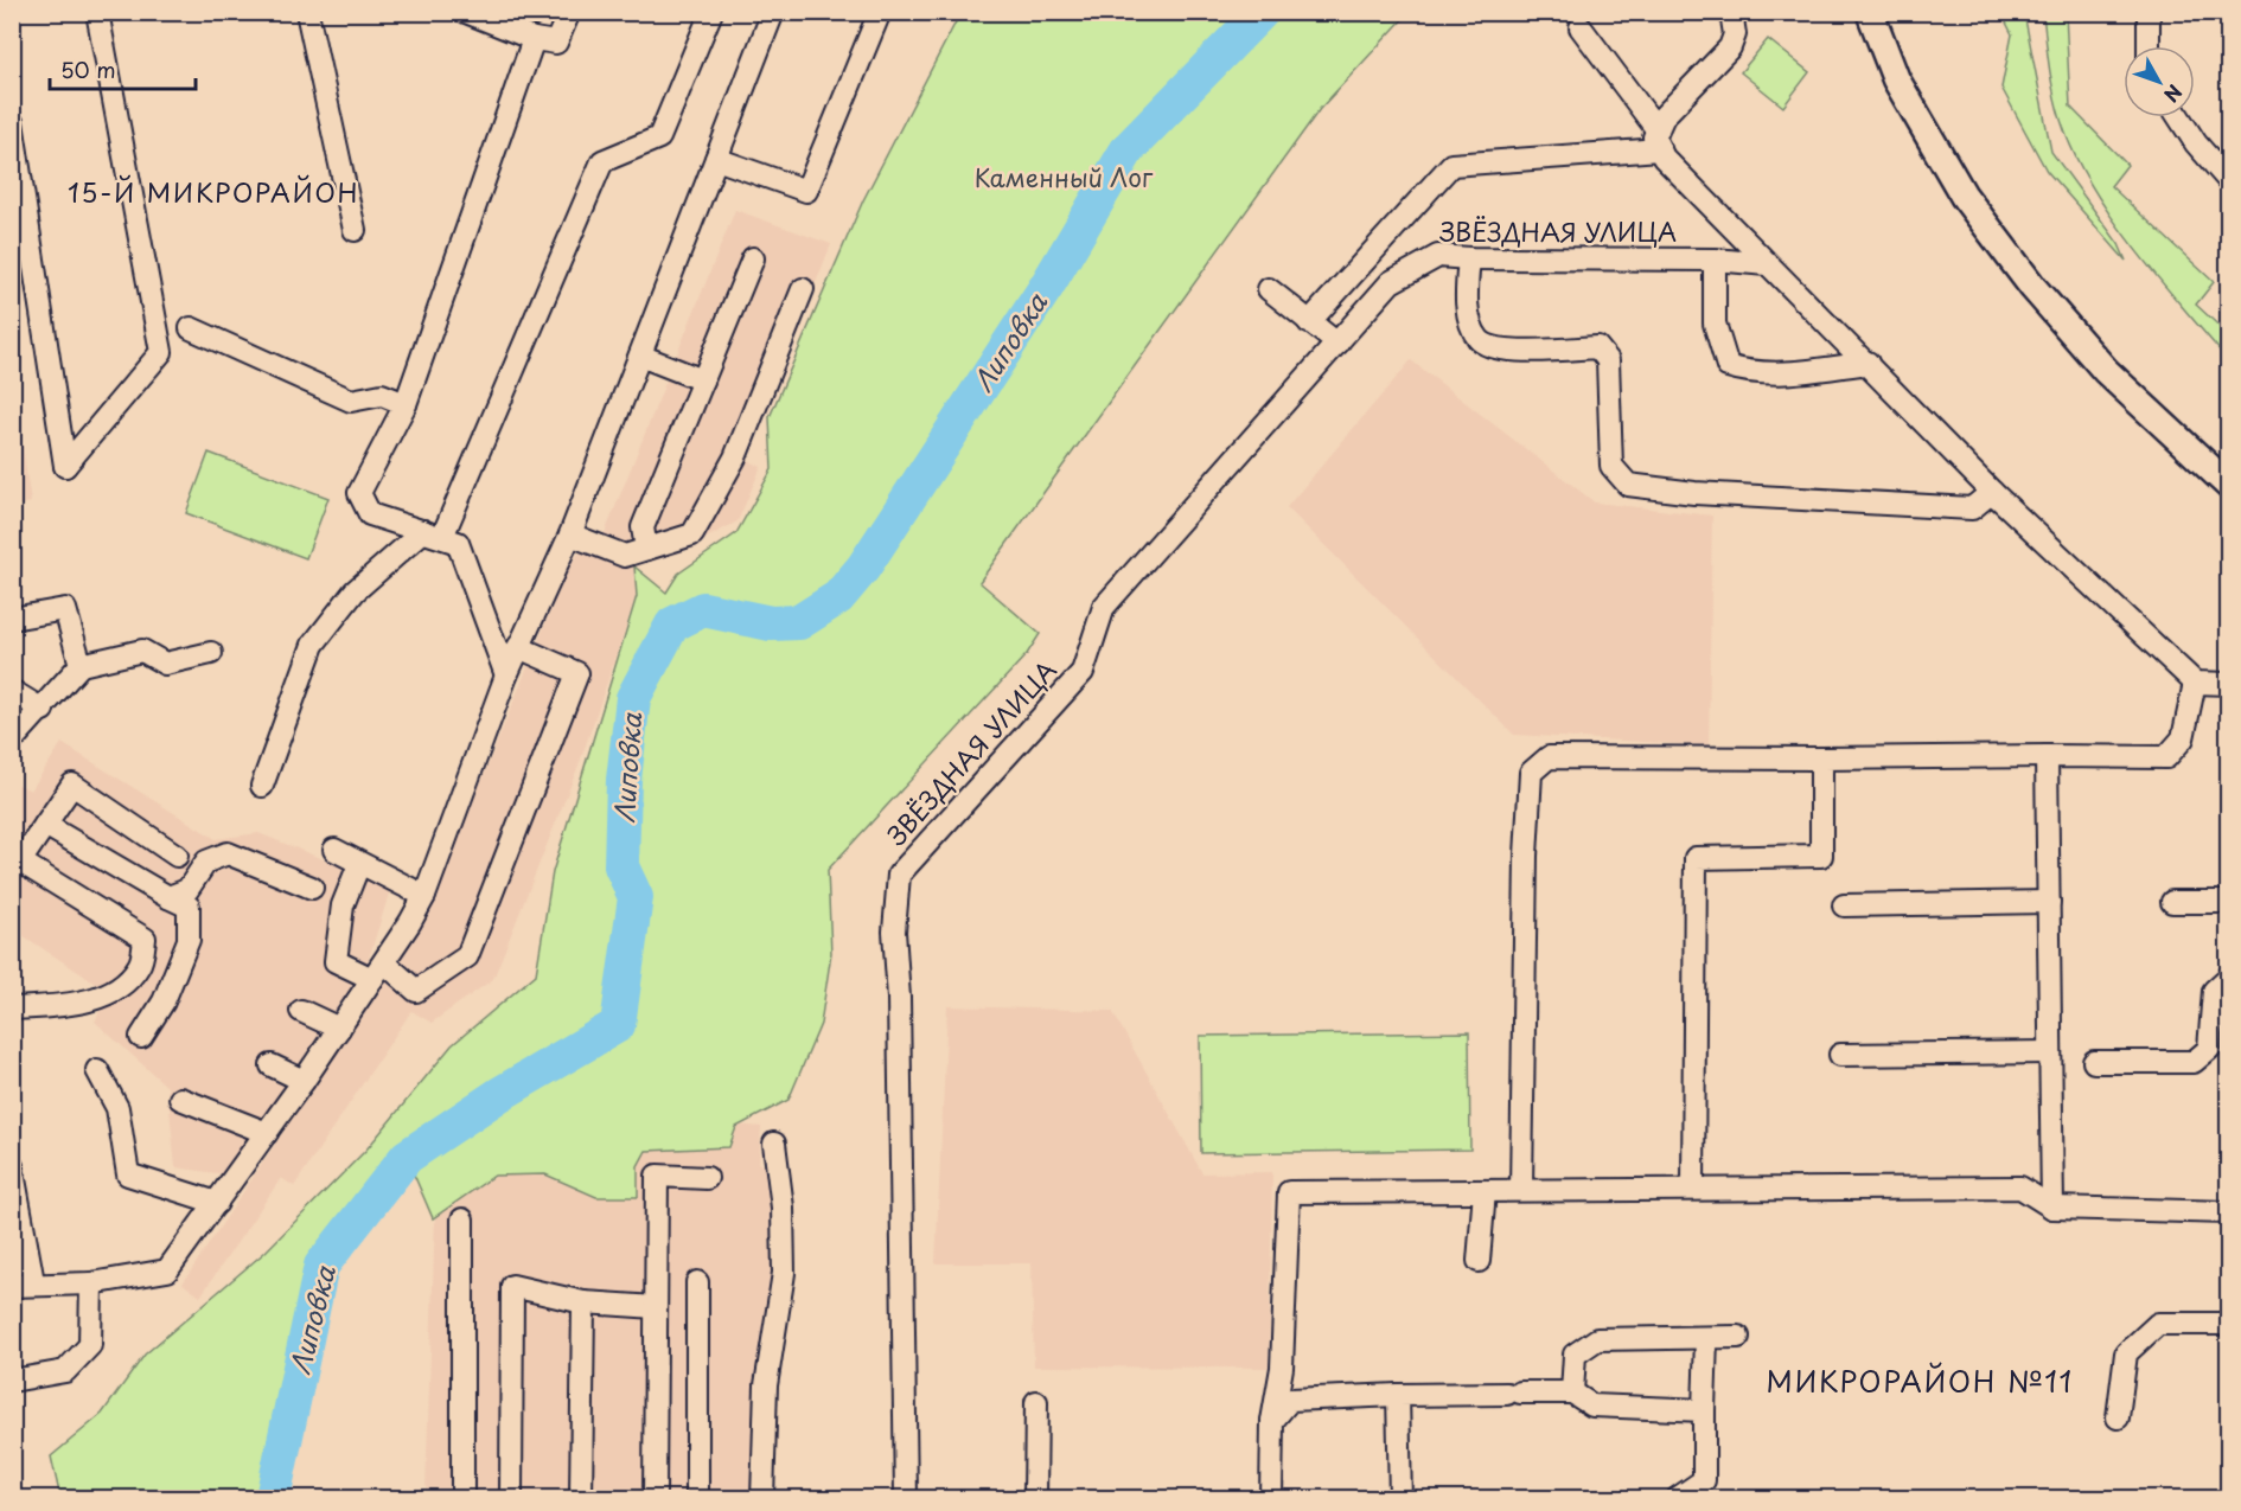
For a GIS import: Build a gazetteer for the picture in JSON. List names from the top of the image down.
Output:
{
  "streets": {
    "street": ["ЗВЁЗДНАЯ УЛИЦА"]
  },
  "districts": ["15-Й МИКРОРАЙОН", "МИКРОРАЙОН №11"],
  "water": ["Липовка"],
  "parks": ["Каменный Лог"],
  "scale_bar": "50 m",
  "north": "bottom right"
}
